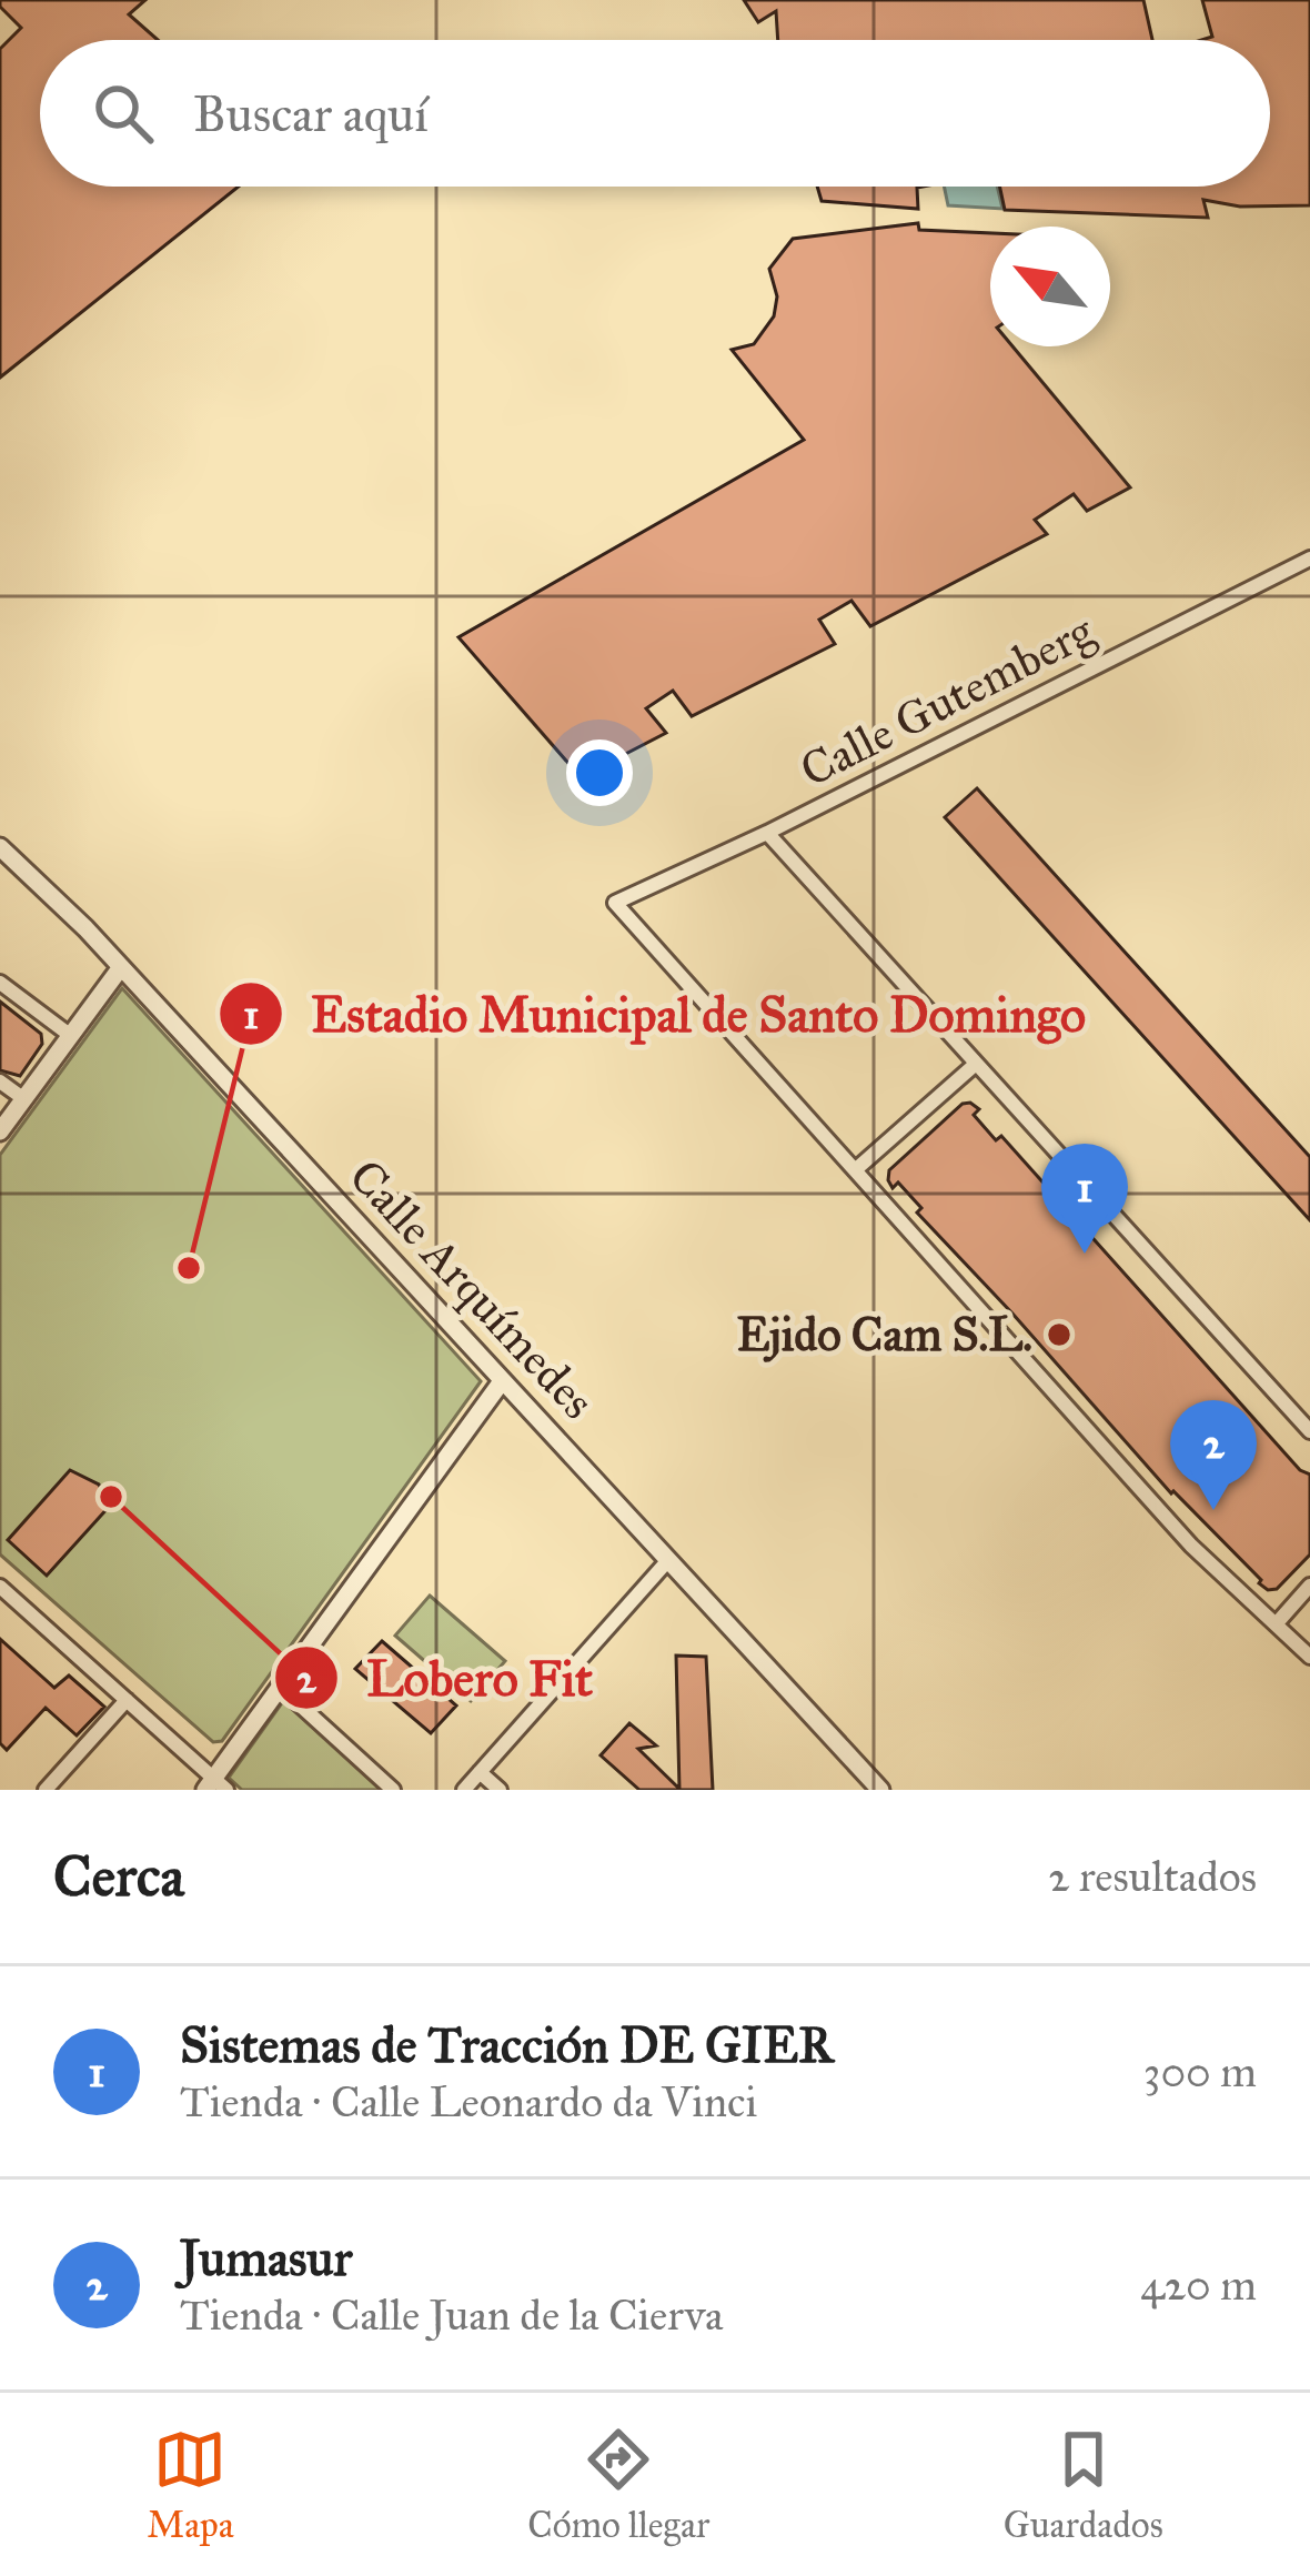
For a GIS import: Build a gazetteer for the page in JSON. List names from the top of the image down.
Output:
{
  "streets": {
    "street": ["Calle Gutemberg", "Calle Arquímedes"]
  },
  "places": ["Estadio Municipal de Santo Domingo", "Ejido Cam S.L.", "Lobero Fit"],
  "north": "top left",
  "page": {
    "search": "Buscar aquí",
    "pins": ["1", "2"],
    "heading": ["Cerca", "2 resultados"],
    "list": [
      {
        "mark": "1",
        "name": "Sistemas de Tracción DE GIER",
        "note": "Tienda · Calle Leonardo da Vinci",
        "value": "300 m"
      },
      {
        "mark": "2",
        "name": "Jumasur",
        "note": "Tienda · Calle Juan de la Cierva",
        "value": "420 m"
      }
    ],
    "nav": ["Mapa", "Cómo llegar", "Guardados"]
  }
}
